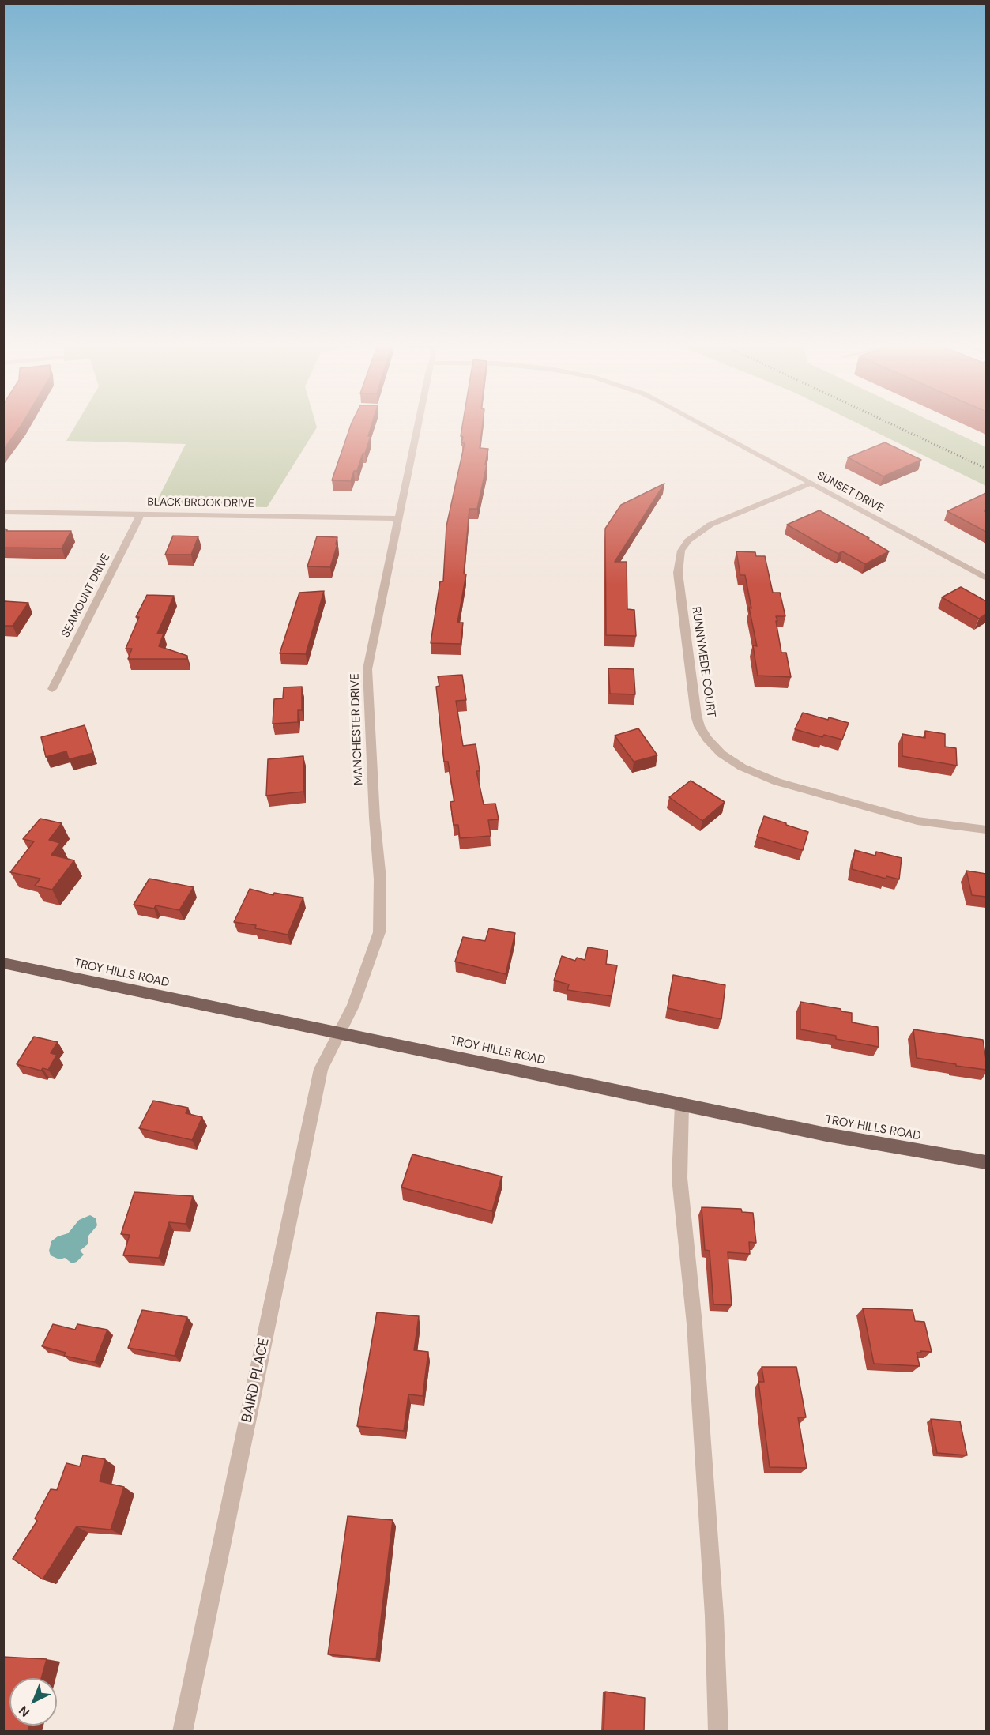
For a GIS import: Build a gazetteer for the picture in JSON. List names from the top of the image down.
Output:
{
  "streets": {
    "main road": ["TROY HILLS ROAD"],
    "street": [
      "SUNSET DRIVE",
      "BLACK BROOK DRIVE",
      "SEAMOUNT DRIVE",
      "RUNNYMEDE COURT",
      "MANCHESTER DRIVE",
      "BAIRD PLACE"
    ]
  },
  "crossings": [
    ["SUNSET DRIVE", "RUNNYMEDE COURT"],
    ["BLACK BROOK DRIVE", "SEAMOUNT DRIVE"],
    ["BLACK BROOK DRIVE", "MANCHESTER DRIVE"],
    ["MANCHESTER DRIVE", "TROY HILLS ROAD"],
    ["MANCHESTER DRIVE", "BAIRD PLACE"],
    ["TROY HILLS ROAD", "BAIRD PLACE"]
  ],
  "north": "bottom left"
}
